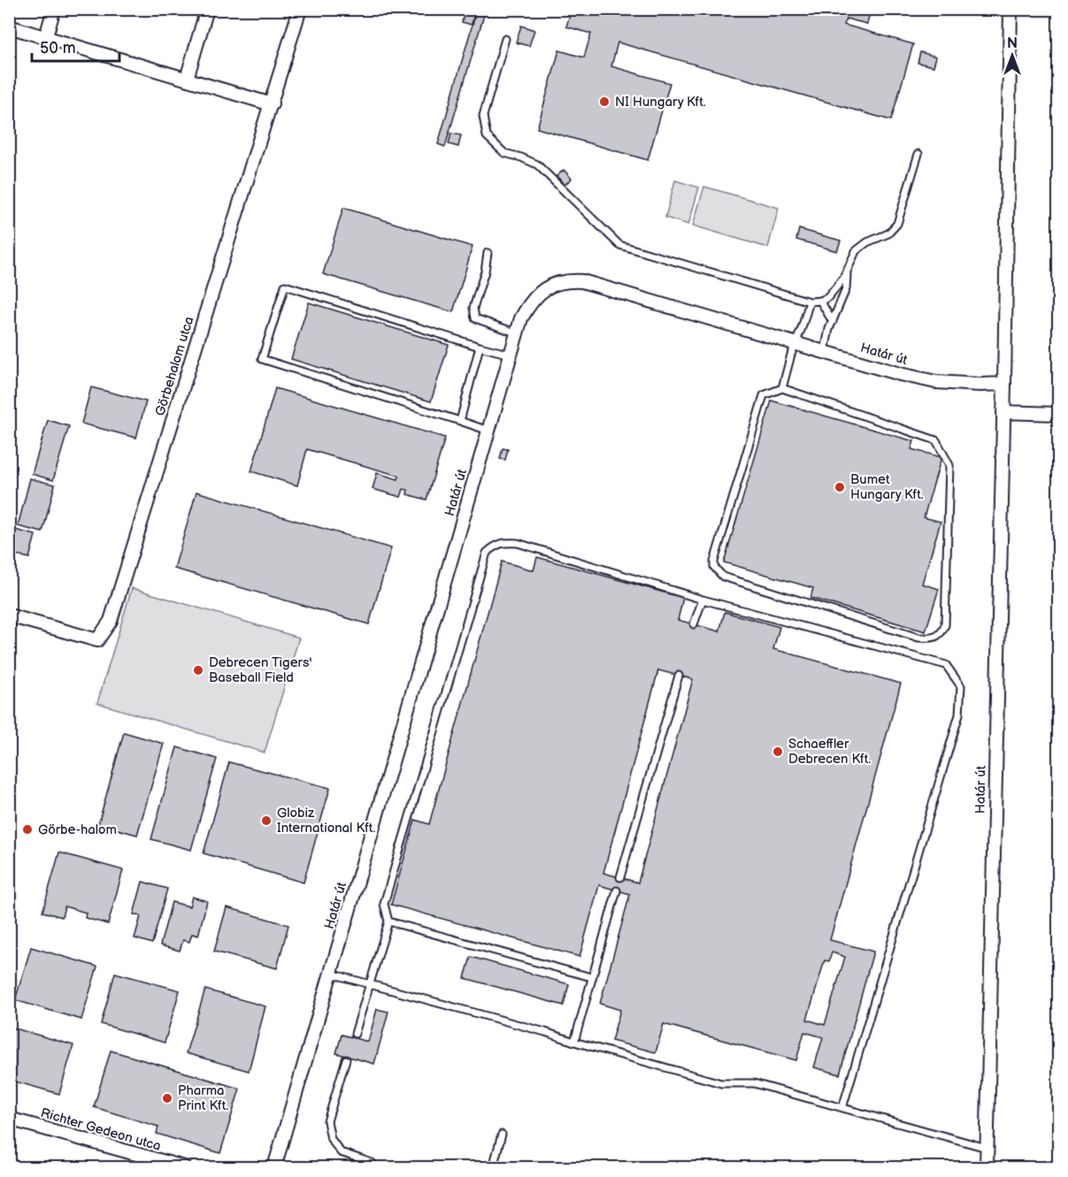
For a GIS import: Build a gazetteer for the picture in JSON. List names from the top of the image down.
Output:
{
  "streets": {
    "street": ["Határ út", "Görbehalom utca", "Richter Gedeon utca"]
  },
  "places": [
    "NI Hungary Kft.",
    "Bumet Hungary Kft.",
    "Debrecen Tigers' Baseball Field",
    "Schaeffler Debrecen Kft.",
    "Globiz International Kft.",
    "Görbe-halom",
    "Pharma Print Kft."
  ],
  "scale_bar": "50 m",
  "north": "top"
}
